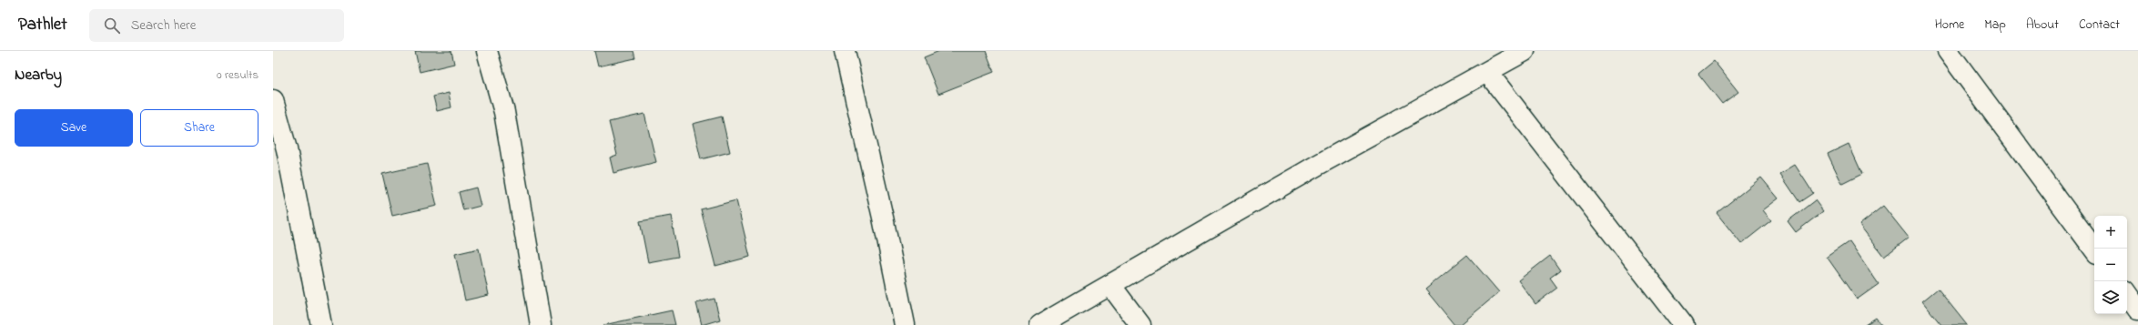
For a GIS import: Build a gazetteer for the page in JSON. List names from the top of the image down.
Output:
{
  "page": {
    "header": "Pathlet",
    "search": "Search here",
    "nav": [
      "Home",
      "Map",
      "About",
      "Contact"
    ],
    "heading": ["Nearby", "0 results"],
    "buttons": ["Save", "Share"],
    "map_buttons": ["+", "−"]
  }
}
